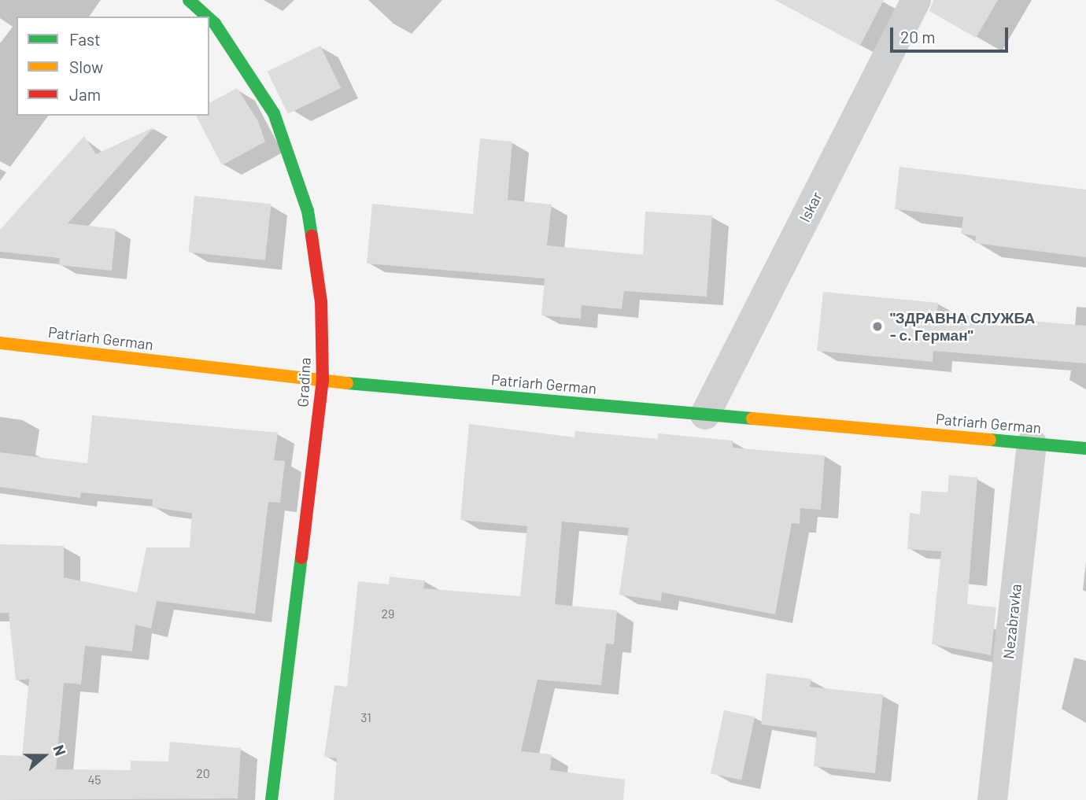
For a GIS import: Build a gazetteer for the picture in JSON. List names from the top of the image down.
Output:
{
  "streets": {
    "street": [
      "Iskar",
      "Patriarh German",
      "Gradina",
      "Nezabravka"
    ]
  },
  "crossings": [
    ["Iskar", "Patriarh German"],
    ["Patriarh German", "Gradina"],
    ["Patriarh German", "Nezabravka"]
  ],
  "places": ["\"ЗДРАВНА СЛУЖБА - с. Герман\""],
  "house_numbers": [
    "29",
    "31",
    "20",
    "45"
  ],
  "legend": ["Fast", "Slow", "Jam"],
  "scale_bar": "20 m",
  "north": "right"
}
